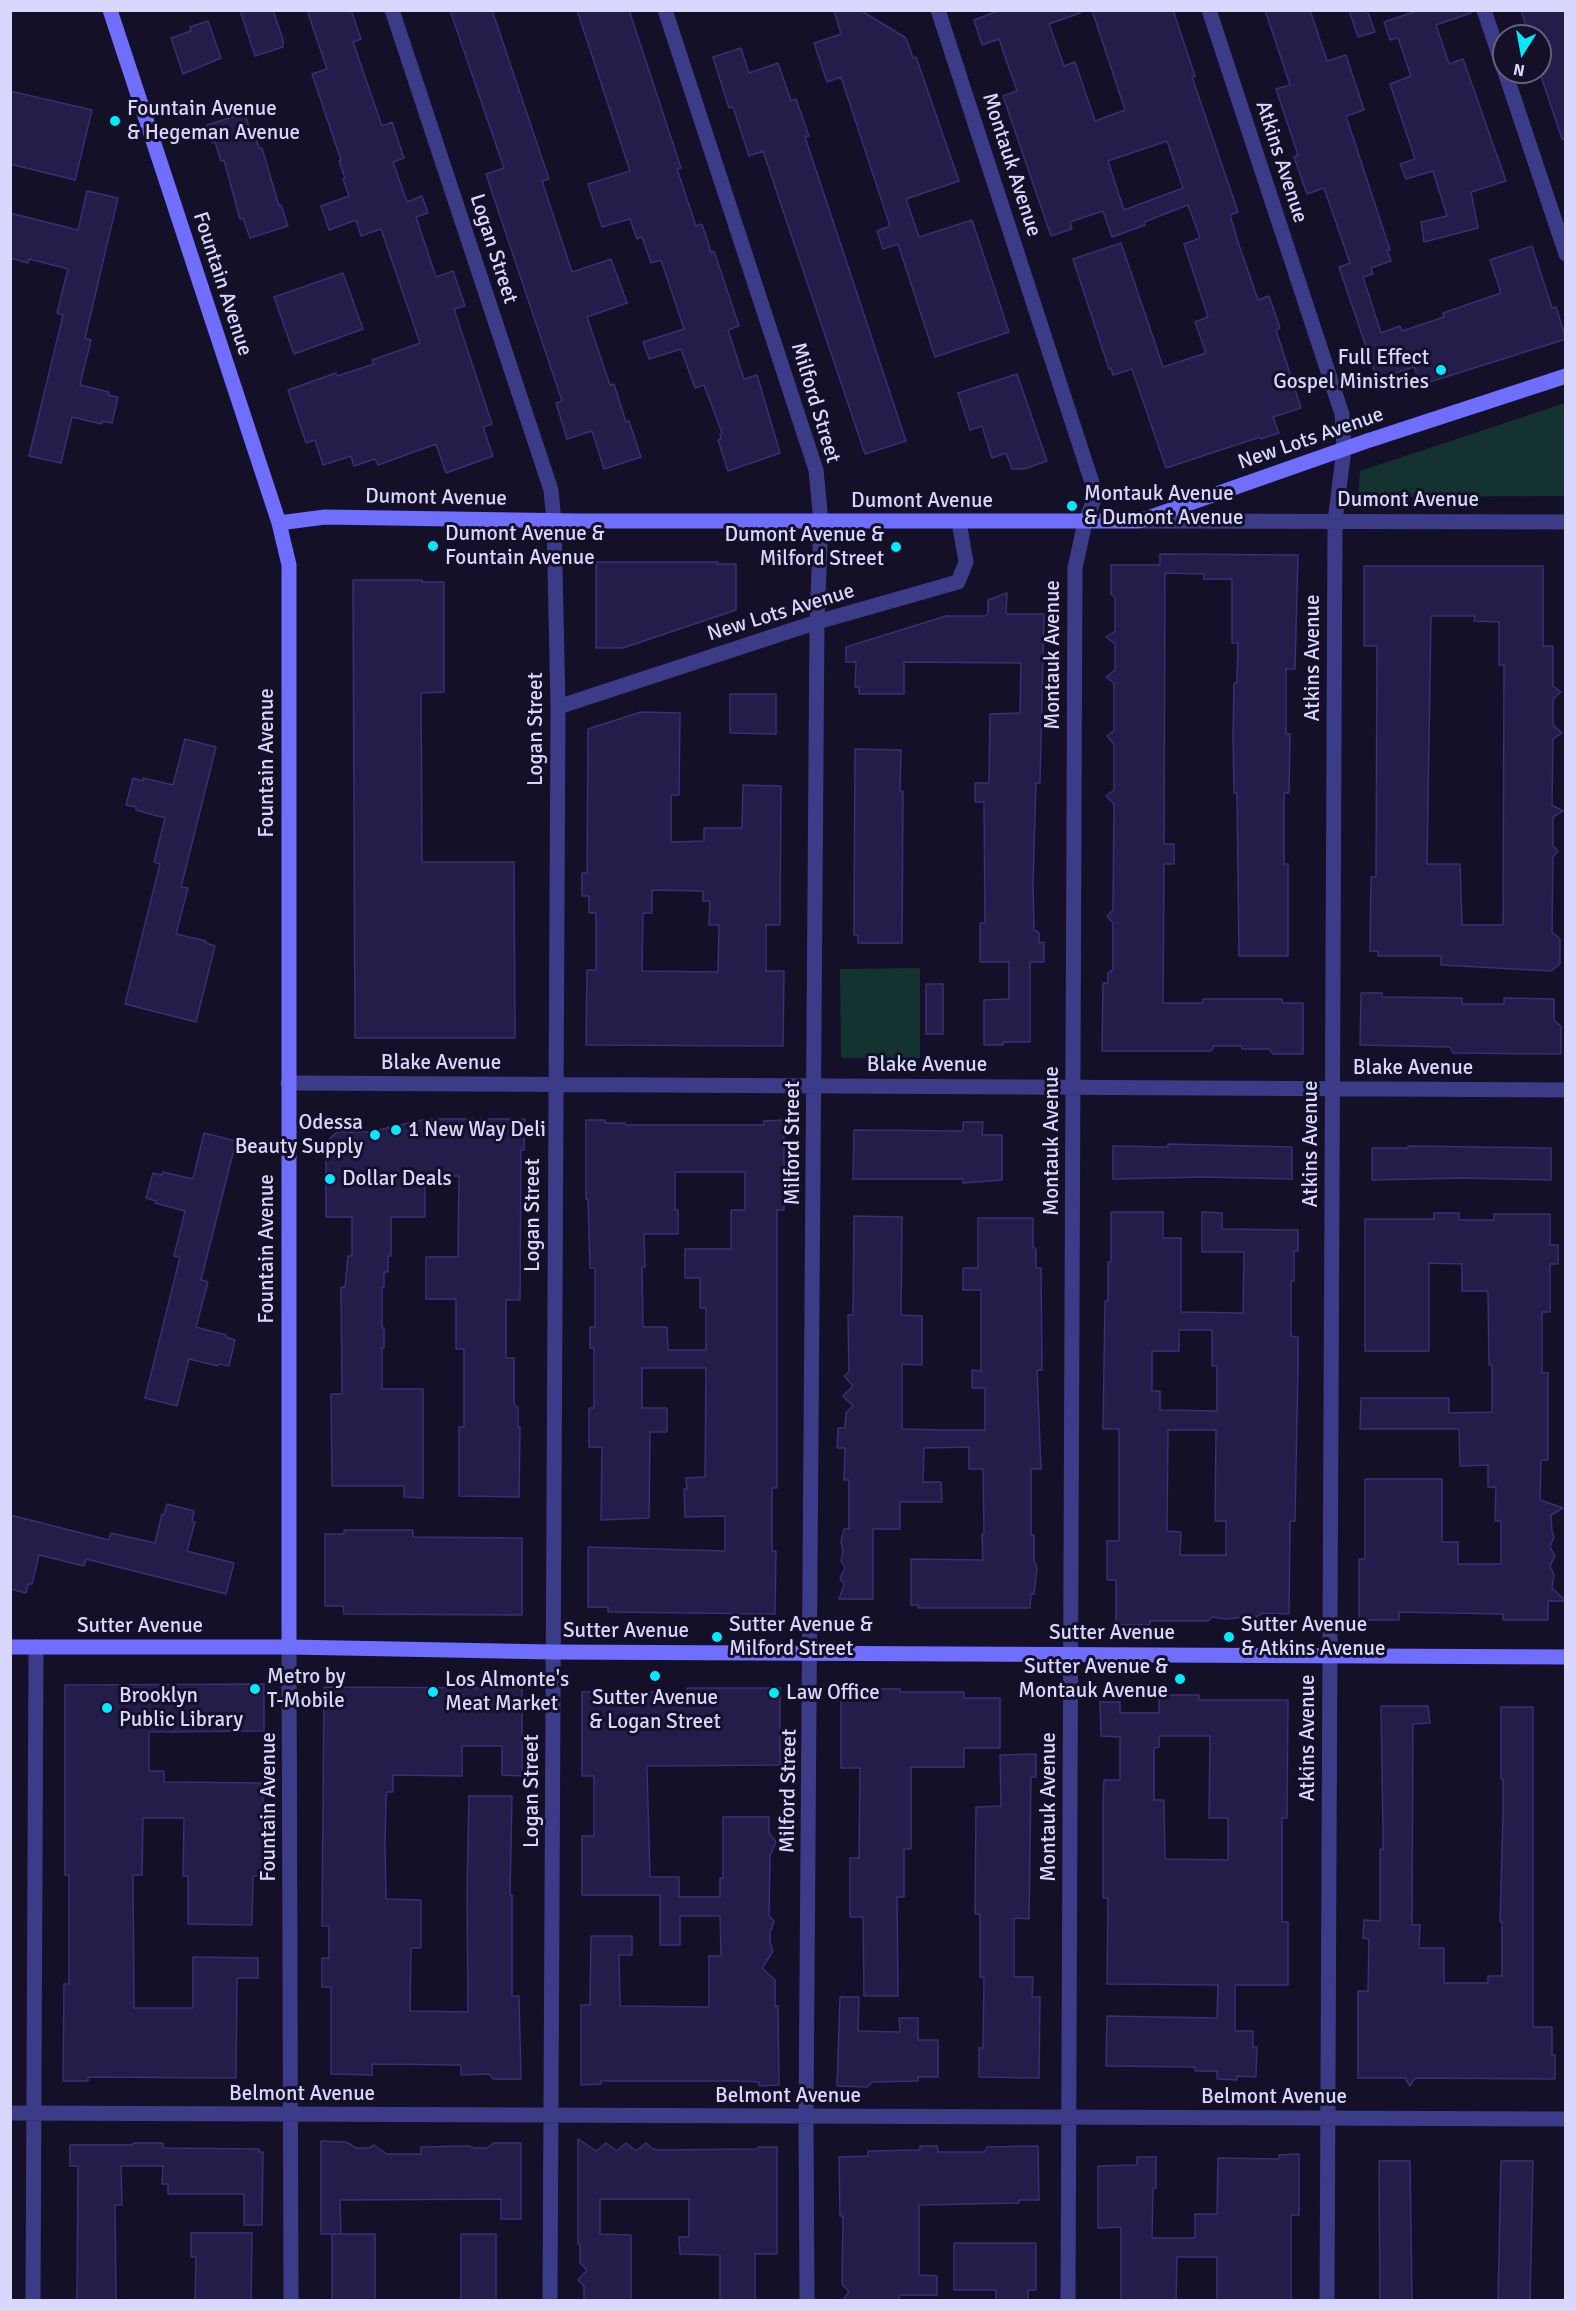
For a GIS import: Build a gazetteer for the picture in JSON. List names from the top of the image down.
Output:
{
  "streets": {
    "street": [
      "Atkins Avenue",
      "Montauk Avenue",
      "Logan Street",
      "Fountain Avenue",
      "Milford Street",
      "New Lots Avenue",
      "Dumont Avenue",
      "Blake Avenue",
      "Sutter Avenue",
      "Belmont Avenue"
    ]
  },
  "crossings": [
    ["Atkins Avenue", "New Lots Avenue"],
    ["Atkins Avenue", "Dumont Avenue"],
    ["Atkins Avenue", "Blake Avenue"],
    ["Atkins Avenue", "Sutter Avenue"],
    ["Atkins Avenue", "Belmont Avenue"],
    ["Montauk Avenue", "Dumont Avenue"],
    ["Montauk Avenue", "Blake Avenue"],
    ["Montauk Avenue", "Sutter Avenue"],
    ["Montauk Avenue", "Belmont Avenue"],
    ["Logan Street", "New Lots Avenue"],
    ["Logan Street", "Dumont Avenue"],
    ["Logan Street", "Blake Avenue"],
    ["Logan Street", "Sutter Avenue"],
    ["Logan Street", "Belmont Avenue"],
    ["Fountain Avenue", "Dumont Avenue"],
    ["Fountain Avenue", "Blake Avenue"],
    ["Fountain Avenue", "Sutter Avenue"],
    ["Fountain Avenue", "Belmont Avenue"],
    ["Milford Street", "New Lots Avenue"],
    ["Milford Street", "Dumont Avenue"],
    ["Milford Street", "Blake Avenue"],
    ["Milford Street", "Sutter Avenue"],
    ["Milford Street", "Belmont Avenue"],
    ["New Lots Avenue", "Dumont Avenue"]
  ],
  "places": [
    "Fountain Avenue & Hegeman Avenue",
    "Full Effect Gospel Ministries",
    "Montauk Avenue & Dumont Avenue",
    "Dumont Avenue & Fountain Avenue",
    "Dumont Avenue & Milford Street",
    "1 New Way Deli",
    "Odessa Beauty Supply",
    "Dollar Deals",
    "Sutter Avenue & Milford Street",
    "Sutter Avenue & Atkins Avenue",
    "Sutter Avenue & Logan Street",
    "Sutter Avenue & Montauk Avenue",
    "Metro by T-Mobile",
    "Los Almonte's Meat Market",
    "Law Office",
    "Brooklyn Public Library"
  ],
  "north": "bottom"
}
